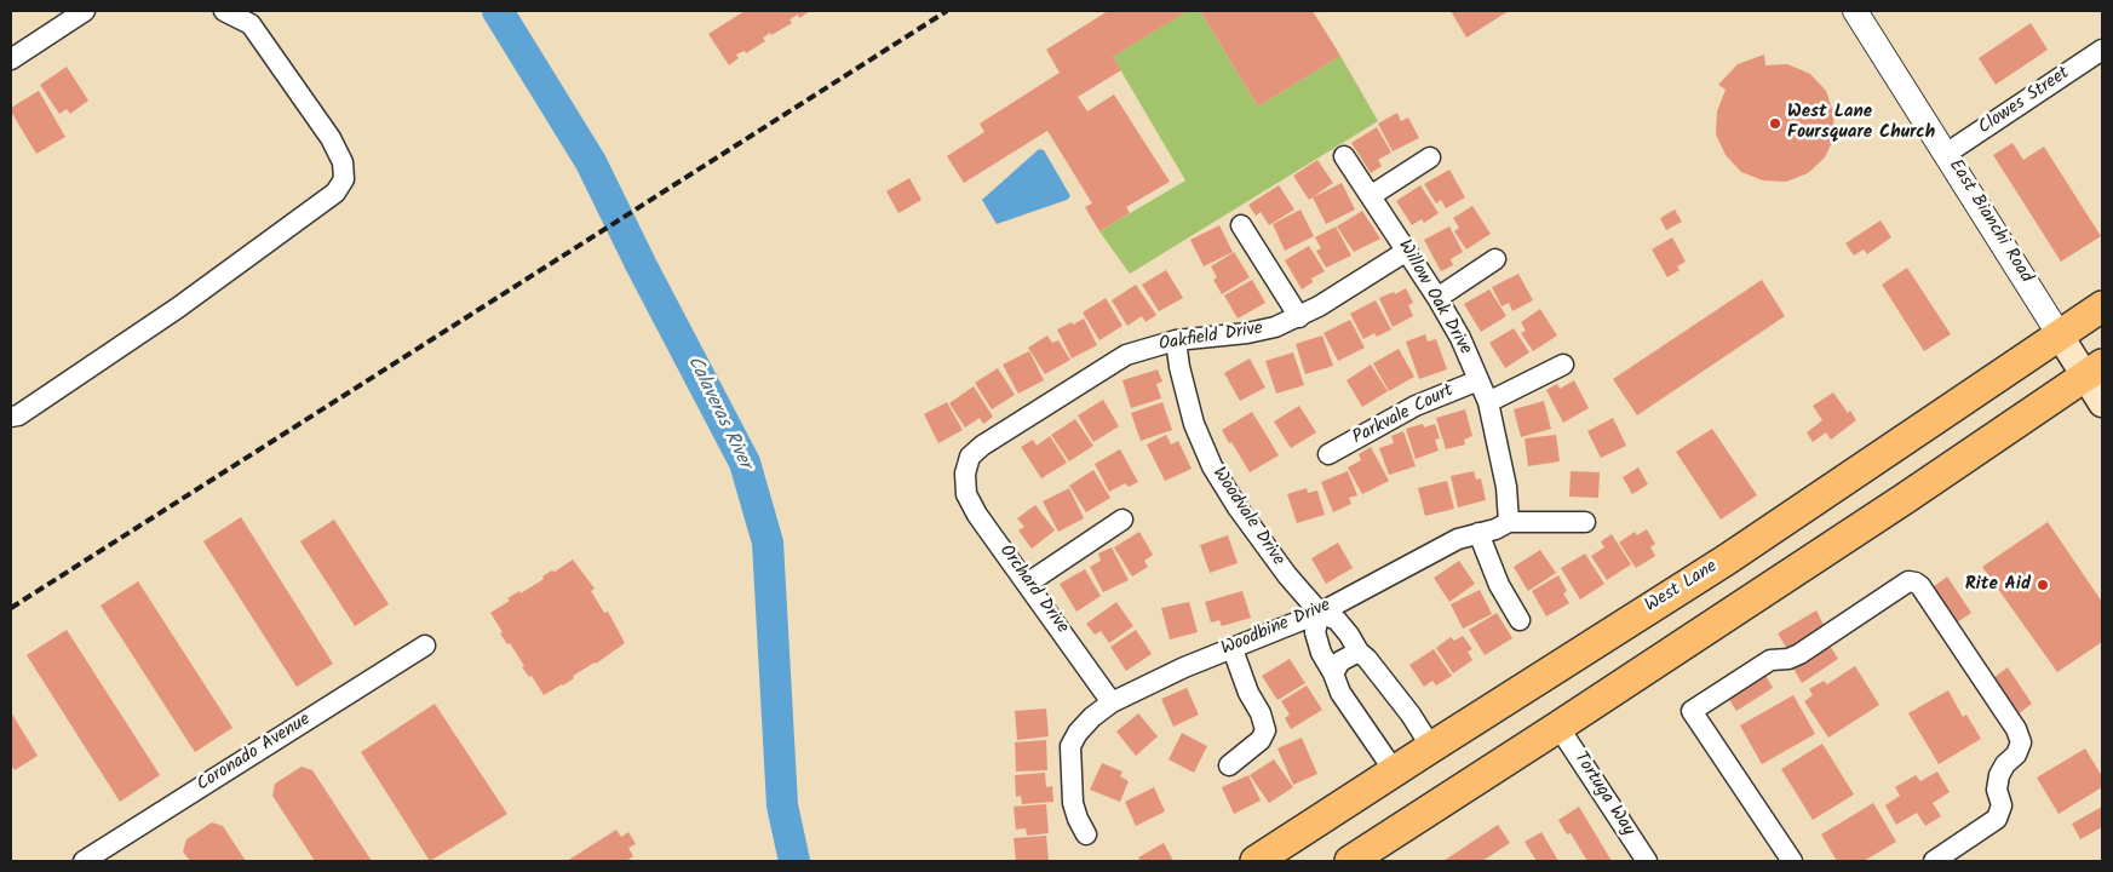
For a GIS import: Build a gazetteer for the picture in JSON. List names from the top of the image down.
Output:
{
  "streets": {
    "main road": ["East Bianchi Road", "West Lane"],
    "street": [
      "Clowes Street",
      "Willow Oak Drive",
      "Oakfield Drive",
      "Parkvale Court",
      "Woodvale Drive",
      "Orchard Drive",
      "Woodbine Drive",
      "Coronado Avenue",
      "Tortuga Way"
    ]
  },
  "crossings": [
    ["Clowes Street", "East Bianchi Road"],
    ["East Bianchi Road", "West Lane"],
    ["Willow Oak Drive", "Oakfield Drive"],
    ["Willow Oak Drive", "Parkvale Court"],
    ["Willow Oak Drive", "Woodbine Drive"],
    ["Oakfield Drive", "Woodvale Drive"],
    ["Oakfield Drive", "Orchard Drive"],
    ["Woodvale Drive", "West Lane"],
    ["Woodvale Drive", "Woodbine Drive"],
    ["Orchard Drive", "Woodbine Drive"]
  ],
  "water": ["Calaveras River"],
  "places": ["West Lane Foursquare Church", "Rite Aid"]
}
